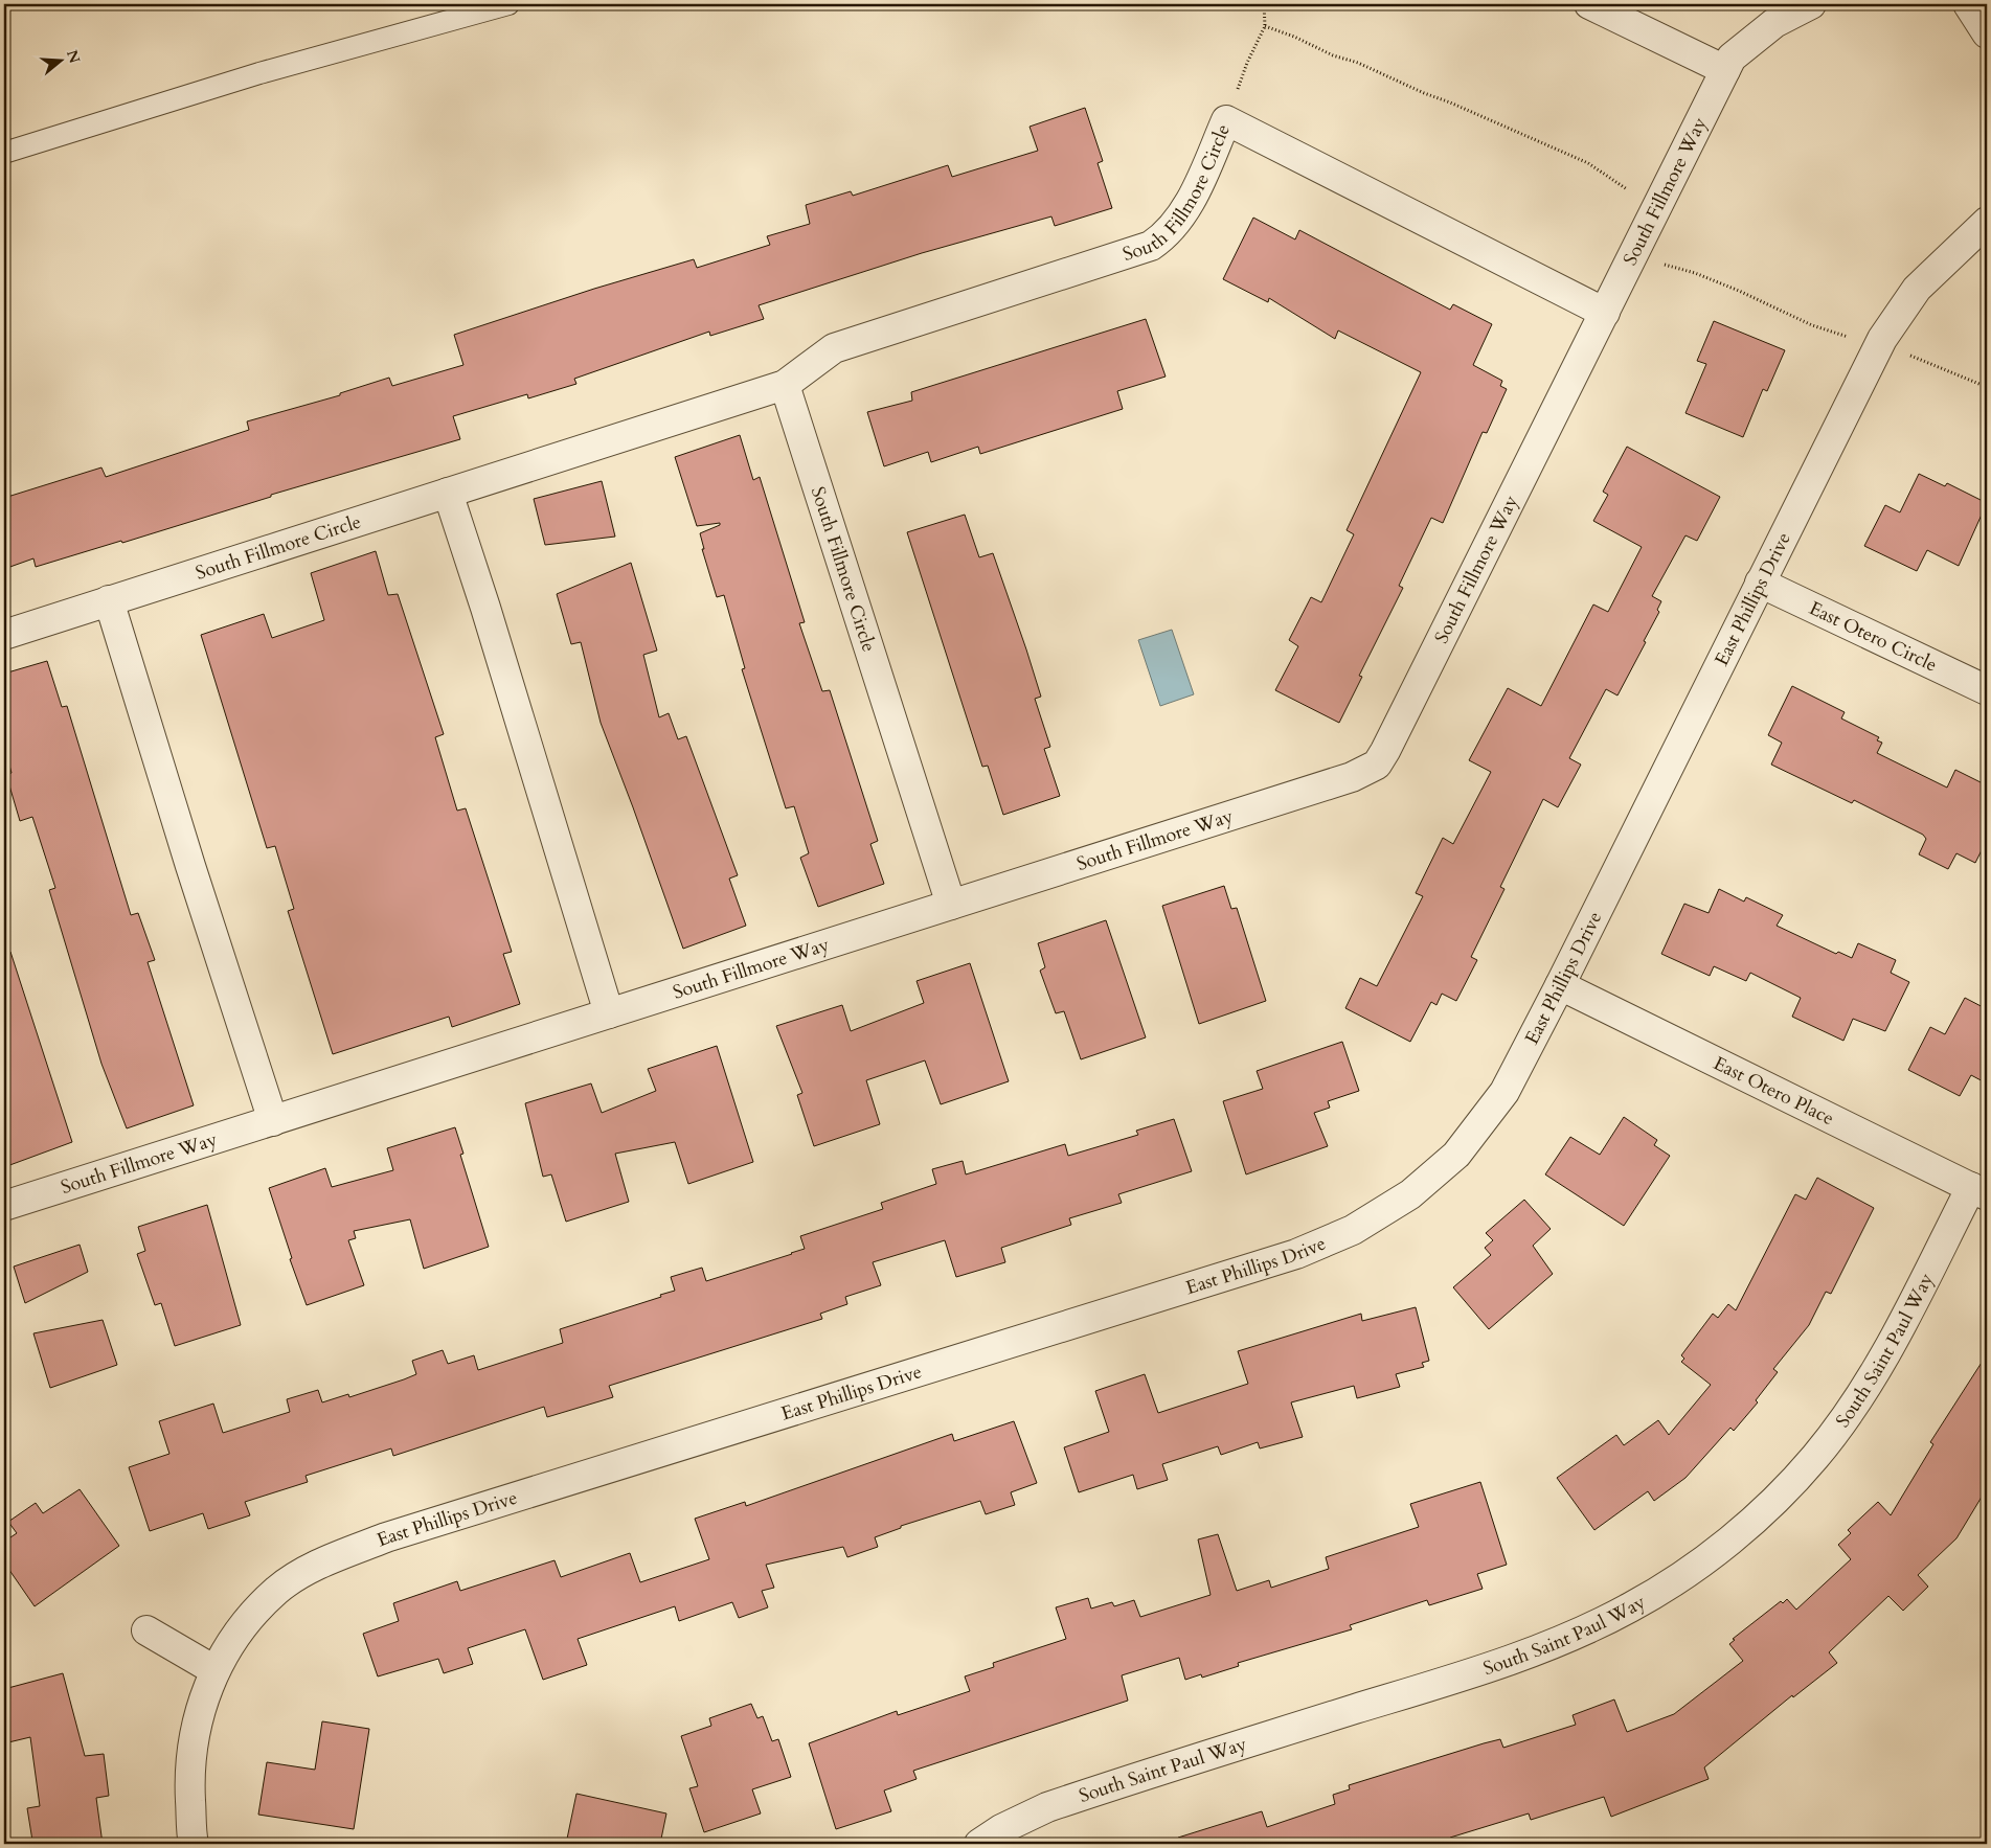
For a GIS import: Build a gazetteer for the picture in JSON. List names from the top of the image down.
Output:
{
  "streets": {
    "street": [
      "South Fillmore Circle",
      "South Fillmore Way",
      "East Phillips Drive",
      "East Otero Circle",
      "East Otero Place",
      "South Saint Paul Way"
    ]
  },
  "crossings": [
    ["South Fillmore Circle", "South Fillmore Way"],
    ["East Phillips Drive", "East Otero Circle"],
    ["East Phillips Drive", "East Otero Place"],
    ["East Otero Place", "South Saint Paul Way"]
  ],
  "north": "right"
}
